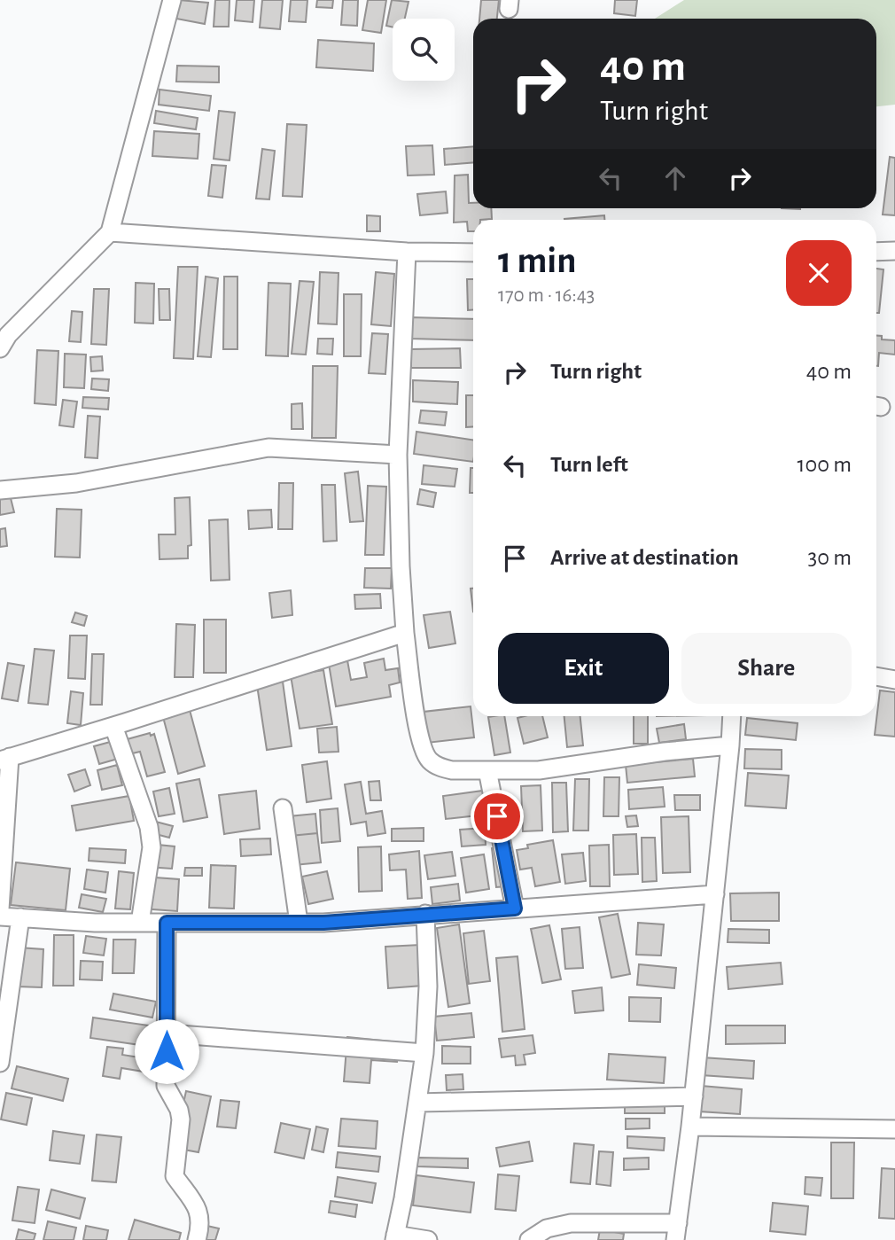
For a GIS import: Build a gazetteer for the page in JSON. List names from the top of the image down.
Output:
{
  "page": {
    "turn": ["40 m", "Turn right"],
    "heading": ["1 min", "170 m · 16:43"],
    "list": [
      {
        "name": "Turn right",
        "value": "40 m"
      },
      {
        "name": "Turn left",
        "value": "100 m"
      },
      {
        "name": "Arrive at destination",
        "value": "30 m"
      }
    ],
    "buttons": ["Exit", "Share"]
  }
}
